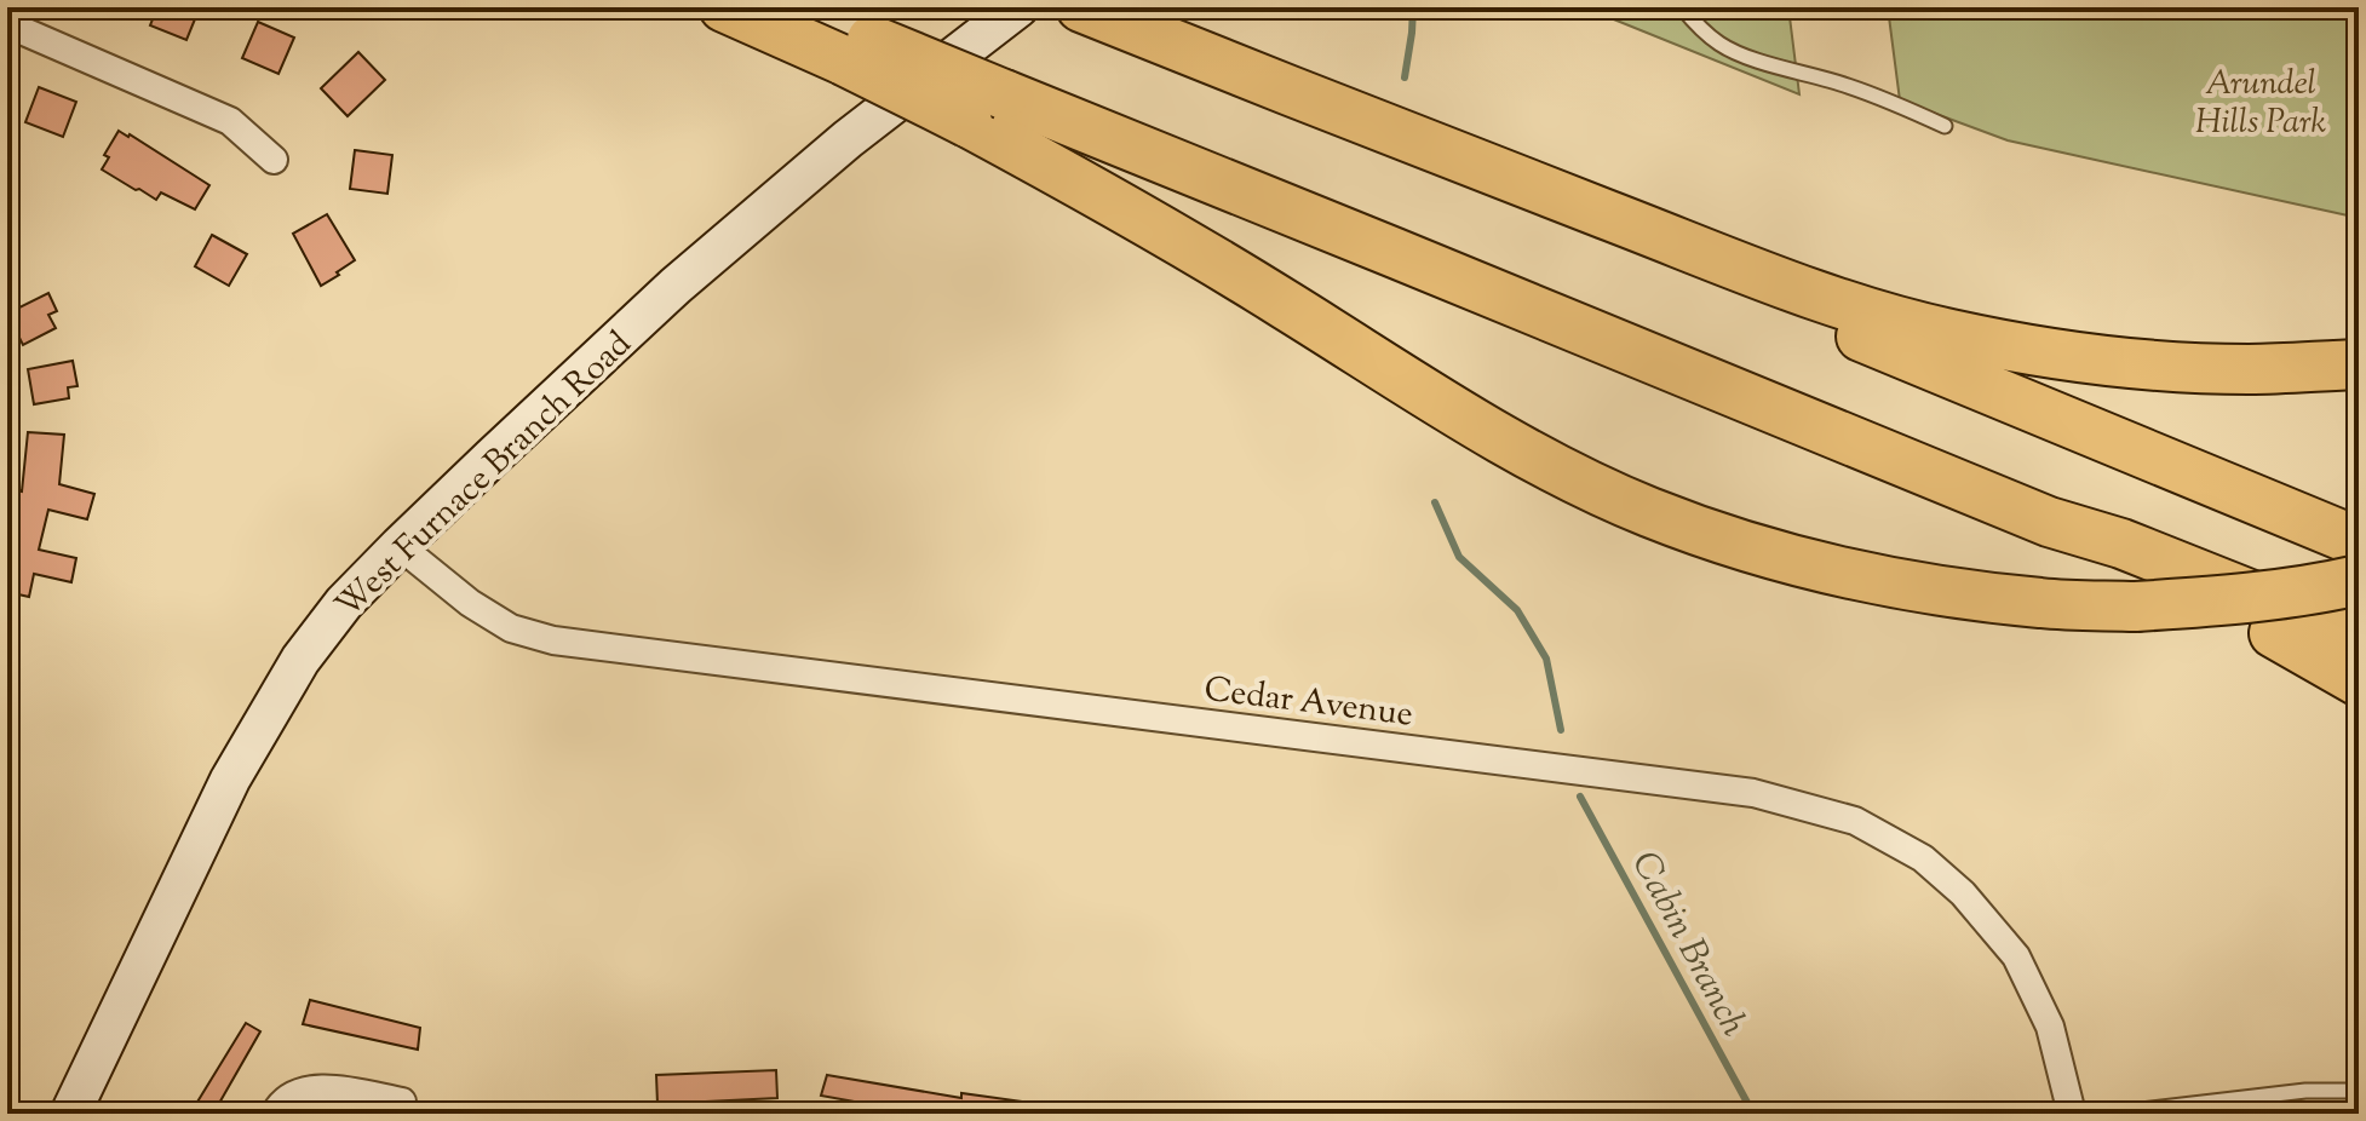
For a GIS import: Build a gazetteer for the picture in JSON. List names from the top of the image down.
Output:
{
  "streets": {
    "main road": ["West Furnace Branch Road"],
    "street": ["Cedar Avenue"]
  },
  "crossings": [
    ["West Furnace Branch Road", "Cedar Avenue"]
  ],
  "water": ["Cabin Branch"],
  "parks": ["Arundel Hills Park"]
}
